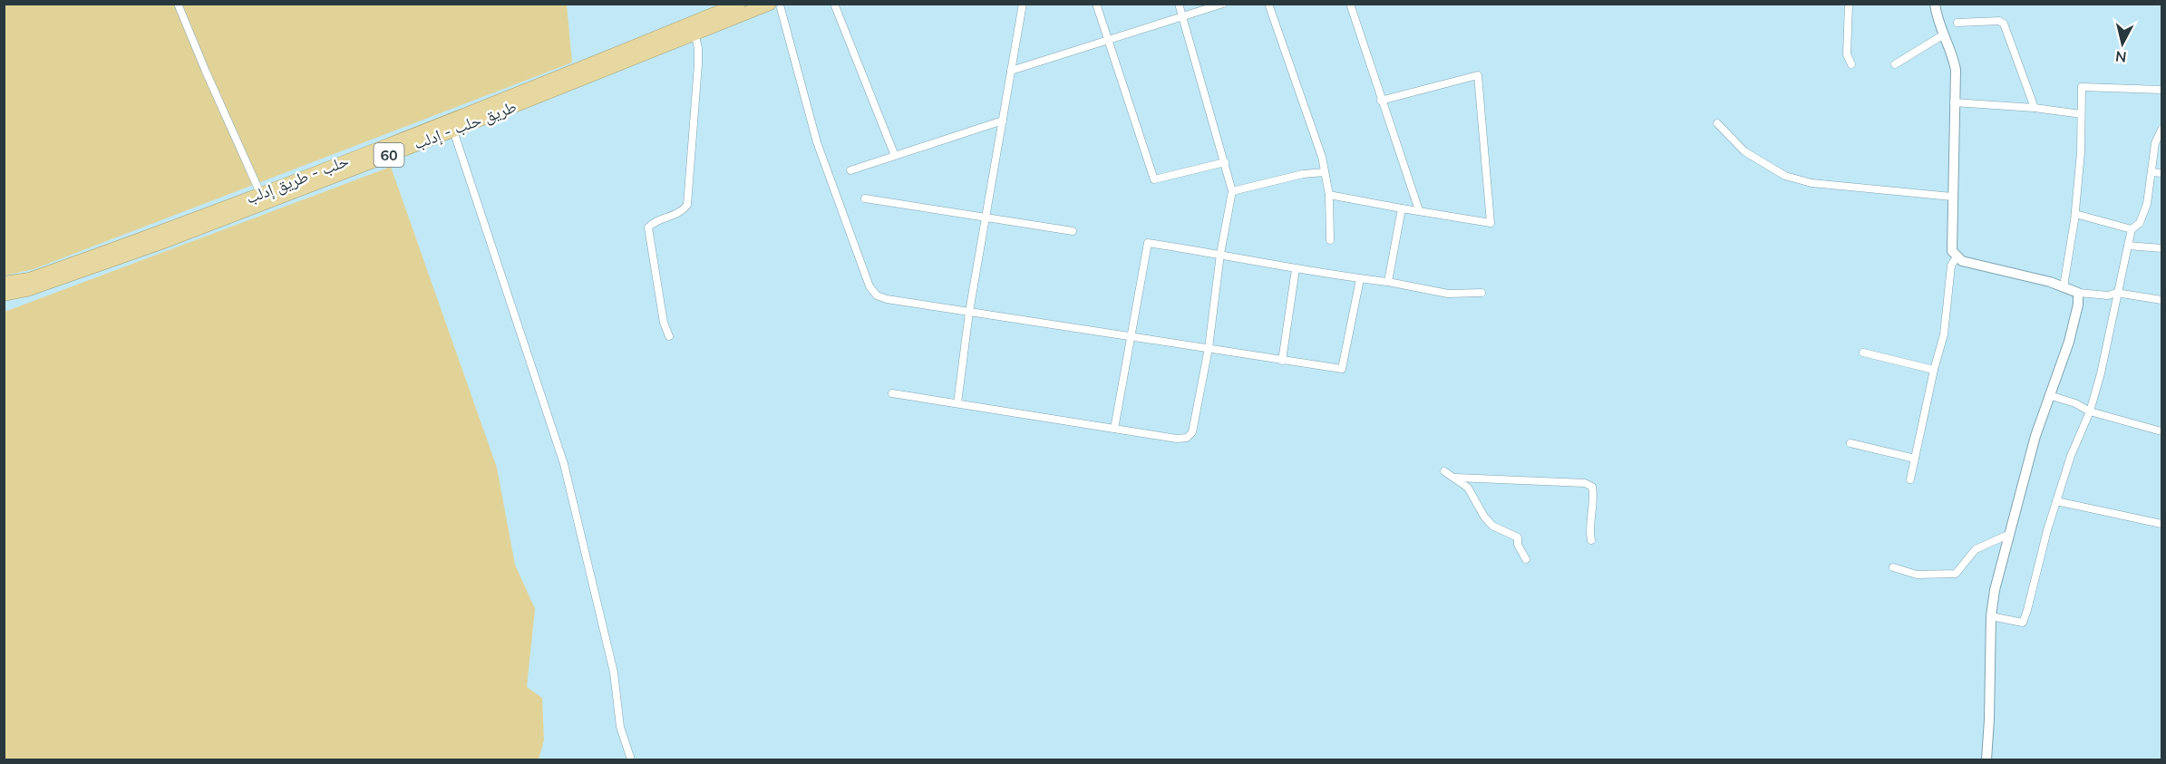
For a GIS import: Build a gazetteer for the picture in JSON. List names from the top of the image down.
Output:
{
  "streets": {
    "highway": ["طريق حلب - إدلب", "60", "حلب - طريق إدلب"]
  },
  "crossings": [
    ["طريق حلب - إدلب", "60"],
    ["طريق حلب - إدلب", "حلب - طريق إدلب"]
  ],
  "north": "bottom"
}
